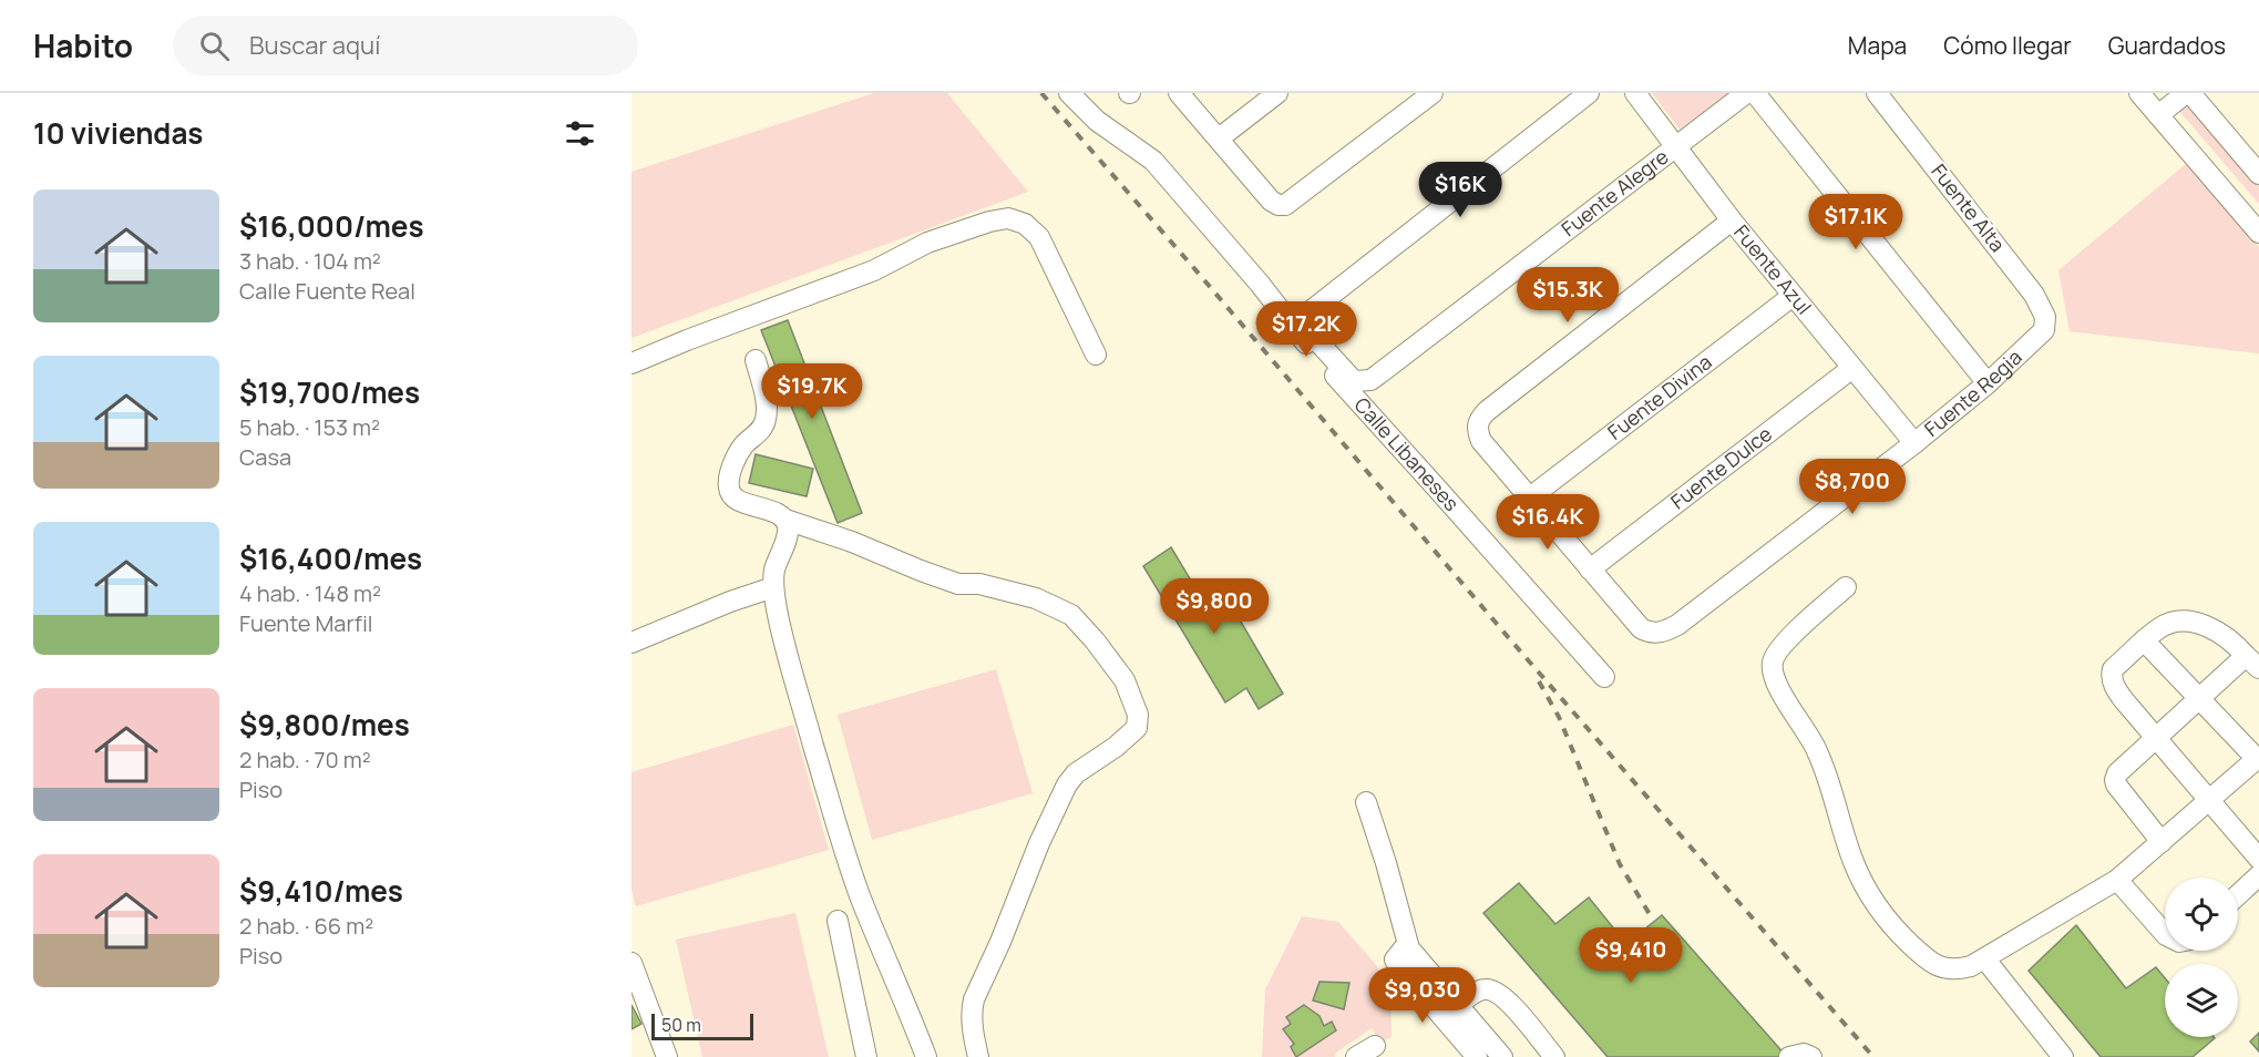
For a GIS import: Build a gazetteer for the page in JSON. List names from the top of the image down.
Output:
{
  "streets": {
    "street": [
      "Fuente Alegre",
      "Fuente Alta",
      "Fuente Azul",
      "Fuente Regia",
      "Fuente Divina",
      "Calle Libaneses",
      "Fuente Dulce"
    ]
  },
  "crossings": [
    ["Fuente Alegre", "Fuente Azul"],
    ["Fuente Alta", "Fuente Regia"],
    ["Fuente Azul", "Fuente Regia"],
    ["Fuente Azul", "Fuente Divina"],
    ["Fuente Azul", "Fuente Dulce"],
    ["Fuente Regia", "Fuente Dulce"]
  ],
  "scale_bar": "50 m",
  "page": {
    "header": "Habito",
    "search": "Buscar aquí",
    "nav": ["Mapa", "Cómo llegar", "Guardados"],
    "heading": "10 viviendas",
    "price": [
      "$16K",
      "$17.1K",
      "$15.3K",
      "$17.2K",
      "$19.7K",
      "$8,700",
      "$16.4K",
      "$9,800",
      "$9,410",
      "$9,030"
    ],
    "list": [
      {
        "name": "$16,000/mes",
        "note": "3 hab. · 104 m² · Calle Fuente Real"
      },
      {
        "name": "$19,700/mes",
        "note": "5 hab. · 153 m² · Casa"
      },
      {
        "name": "$16,400/mes",
        "note": "4 hab. · 148 m² · Fuente Marfil"
      },
      {
        "name": "$9,800/mes",
        "note": "2 hab. · 70 m² · Piso"
      },
      {
        "name": "$9,410/mes",
        "note": "2 hab. · 66 m² · Piso"
      }
    ],
    "scale": "50 m"
  }
}
